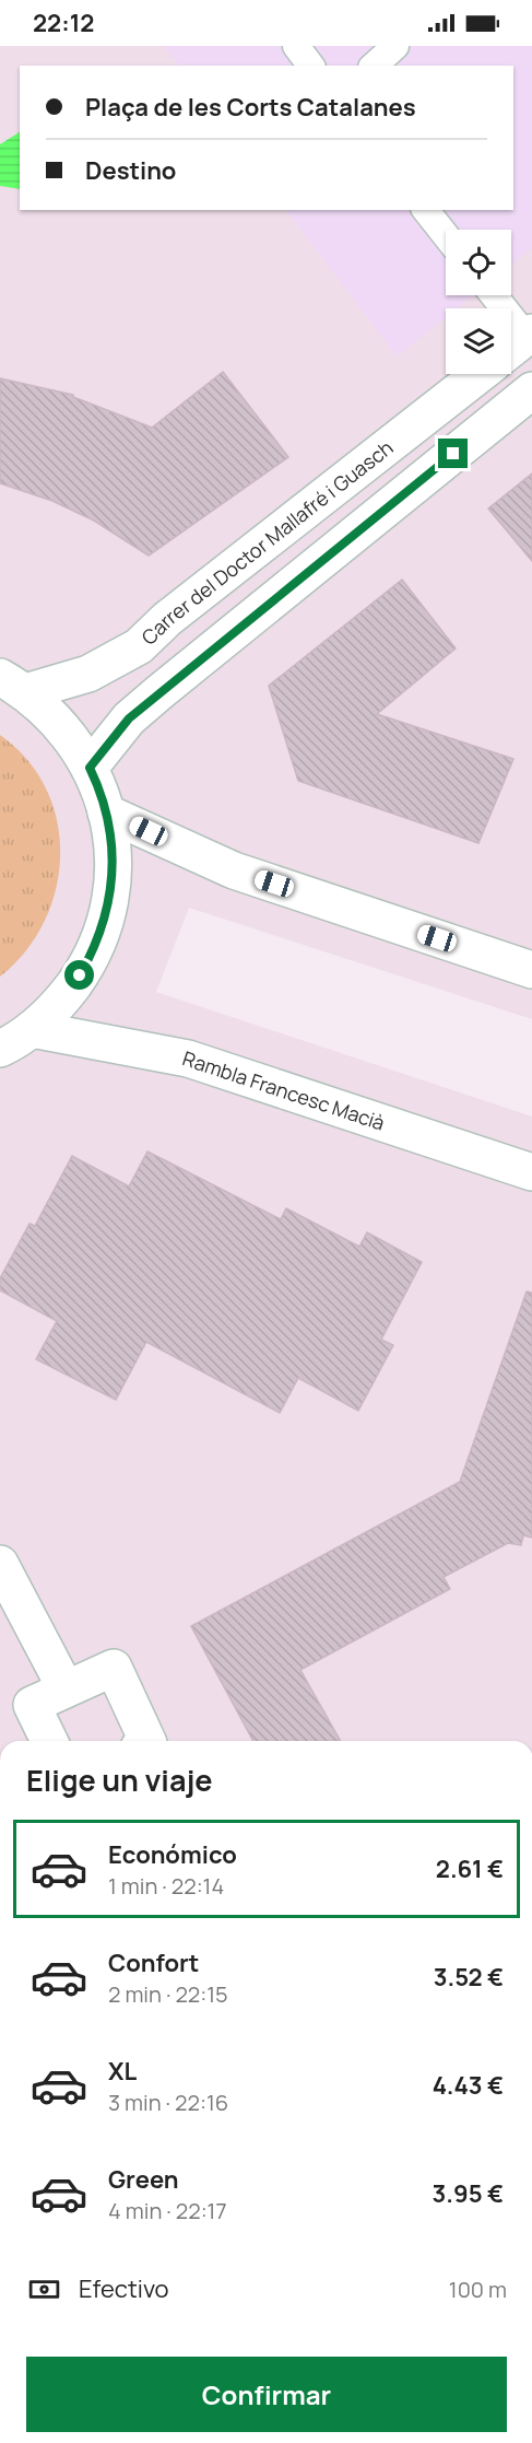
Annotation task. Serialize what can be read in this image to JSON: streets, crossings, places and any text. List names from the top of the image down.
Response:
{
  "streets": {
    "street": ["Carrer del Doctor Mallafré i Guasch", "Rambla Francesc Macià"]
  },
  "page": {
    "status": "22:12",
    "banner": ["Plaça de les Corts Catalanes", "Destino"],
    "heading": "Elige un viaje",
    "list": [
      {
        "name": "Económico",
        "note": "1 min · 22:14",
        "value": "2.61 €"
      },
      {
        "name": "Confort",
        "note": "2 min · 22:15",
        "value": "3.52 €"
      },
      {
        "name": "XL",
        "note": "3 min · 22:16",
        "value": "4.43 €"
      },
      {
        "name": "Green",
        "note": "4 min · 22:17",
        "value": "3.95 €"
      }
    ],
    "pay": ["Efectivo", "100 m"],
    "buttons": "Confirmar"
  }
}
